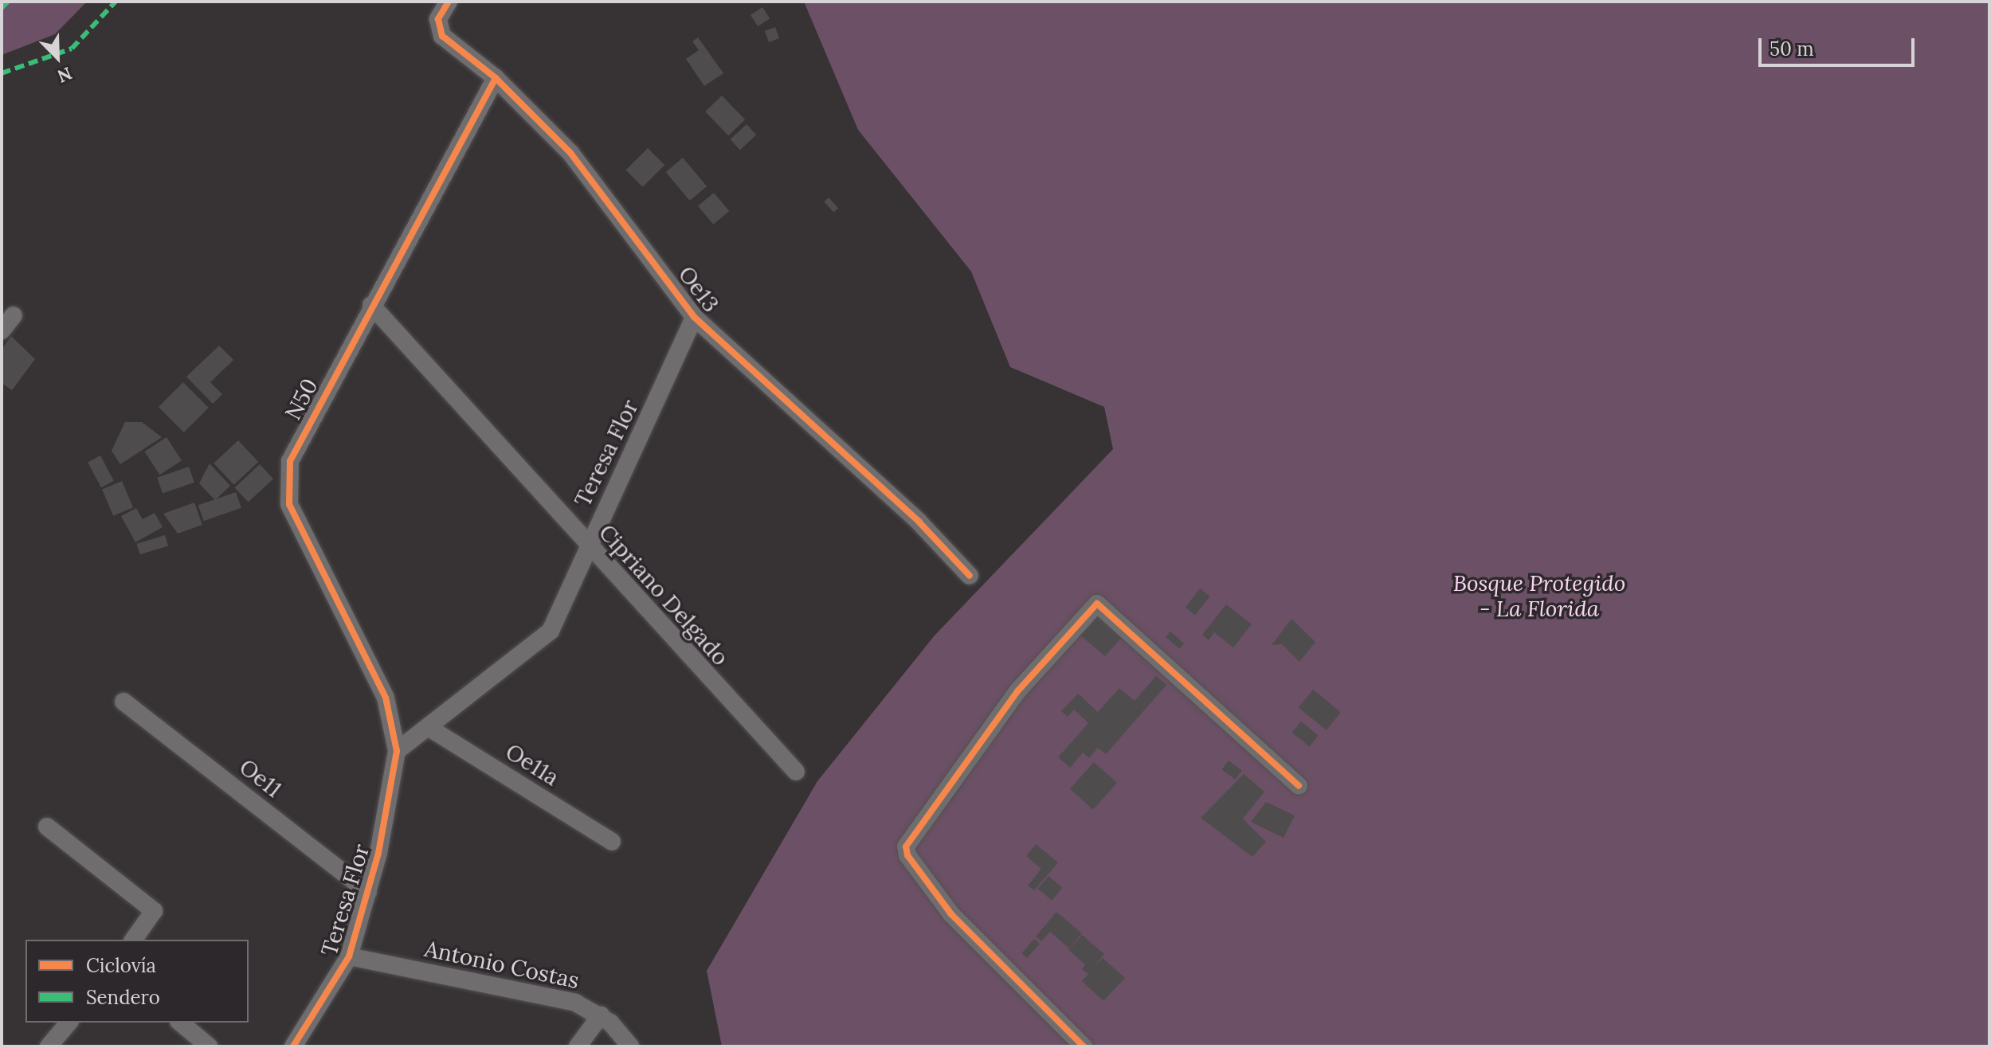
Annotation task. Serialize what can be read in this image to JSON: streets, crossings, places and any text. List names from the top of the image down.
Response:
{
  "streets": {
    "street": [
      "Oe13",
      "N50",
      "Teresa Flor",
      "Cipriano Delgado",
      "Oe11a",
      "Oe11",
      "Antonio Costas"
    ]
  },
  "crossings": [
    ["Oe13", "N50"],
    ["Oe13", "Teresa Flor"],
    ["N50", "Teresa Flor"],
    ["N50", "Cipriano Delgado"],
    ["Teresa Flor", "Cipriano Delgado"],
    ["Teresa Flor", "Oe11a"],
    ["Teresa Flor", "Oe11"],
    ["Teresa Flor", "Antonio Costas"]
  ],
  "parks": ["Bosque Protegido - La Florida"],
  "legend": ["Ciclovía", "Sendero"],
  "scale_bar": "50 m",
  "north": "bottom right"
}
